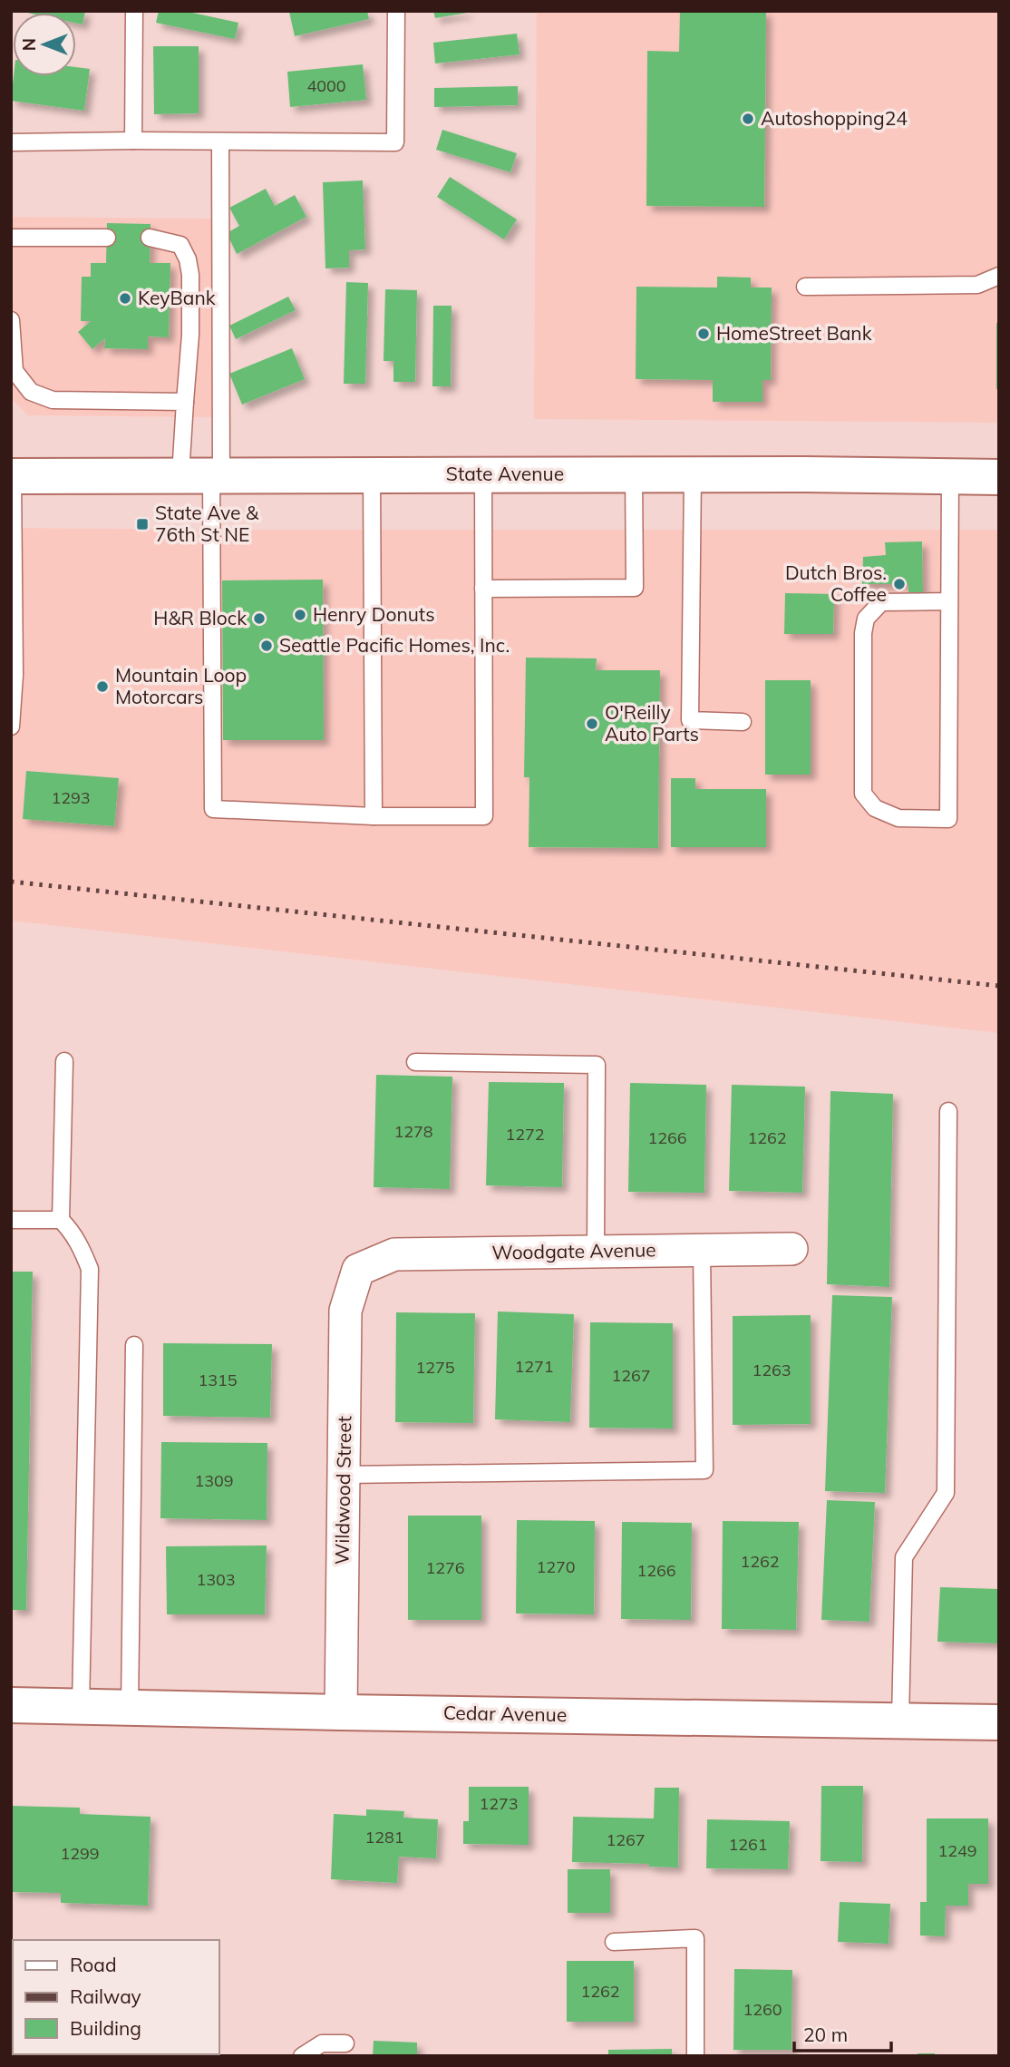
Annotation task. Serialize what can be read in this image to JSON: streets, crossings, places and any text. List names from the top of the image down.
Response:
{
  "streets": {
    "street": [
      "State Avenue",
      "Woodgate Avenue",
      "Wildwood Street",
      "Cedar Avenue"
    ]
  },
  "crossings": [
    ["Woodgate Avenue", "Wildwood Street"],
    ["Wildwood Street", "Cedar Avenue"]
  ],
  "places": {
    "other": [
      "Autoshopping24",
      "KeyBank",
      "HomeStreet Bank",
      "Dutch Bros. Coffee",
      "Henry Donuts",
      "H&R Block",
      "Seattle Pacific Homes, Inc.",
      "Mountain Loop Motorcars",
      "O'Reilly Auto Parts"
    ],
    "transit": ["State Ave & 76th St NE"]
  },
  "house_numbers": [
    "4000",
    "1293",
    "1278",
    "1272",
    "1266",
    "1262",
    "1271",
    "1275",
    "1263",
    "1267",
    "1315",
    "1309",
    "1262",
    "1270",
    "1276",
    "1266",
    "1303",
    "1273",
    "1281",
    "1267",
    "1261",
    "1249",
    "1299",
    "1262",
    "1260"
  ],
  "legend": ["Road", "Railway", "Building"],
  "scale_bar": "20 m",
  "north": "left"
}
